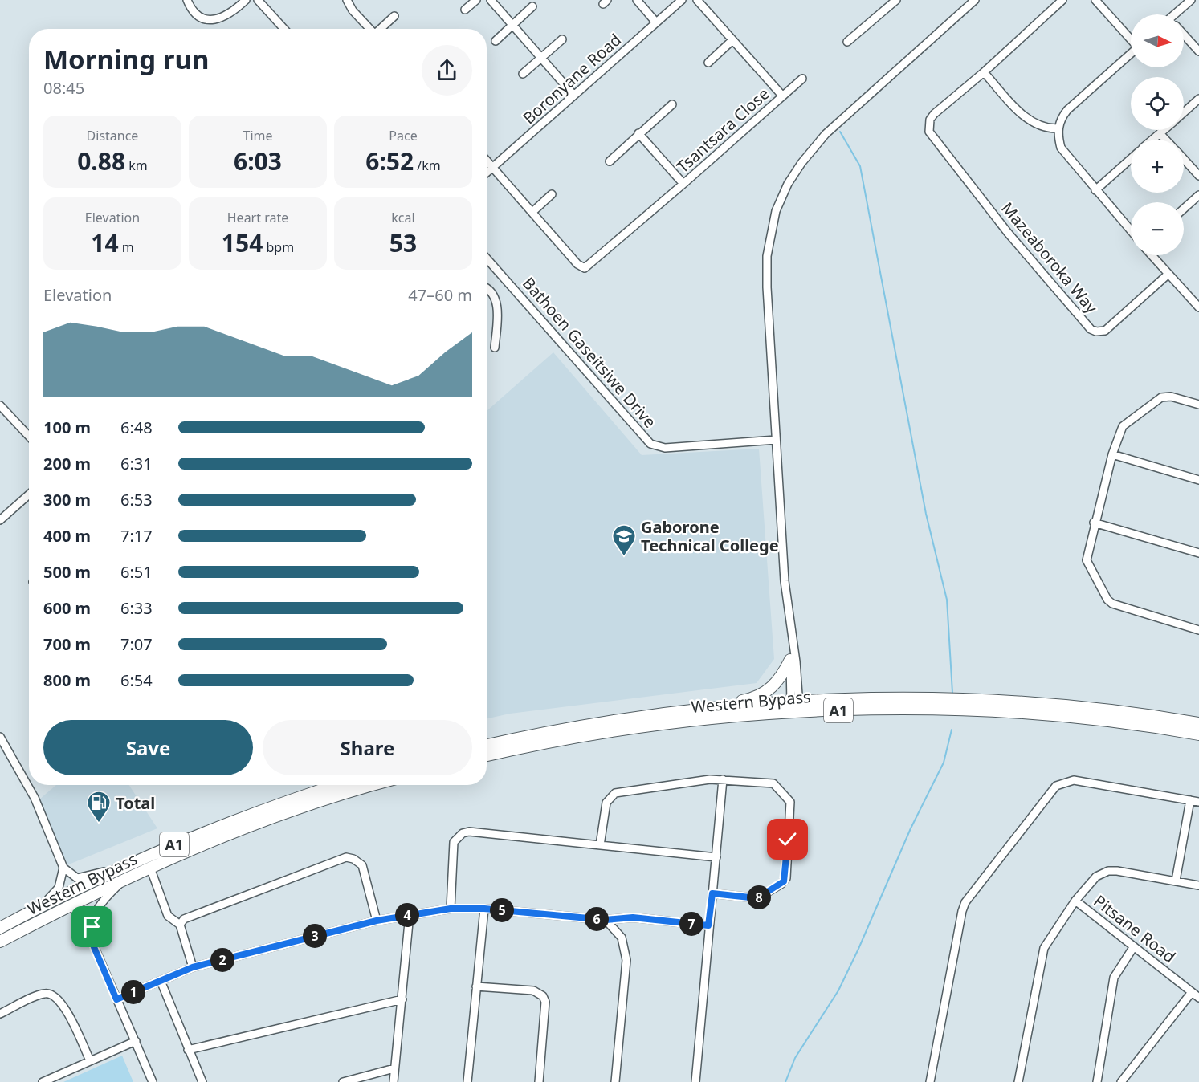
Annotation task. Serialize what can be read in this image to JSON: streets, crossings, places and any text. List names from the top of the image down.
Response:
{
  "streets": {
    "highway": ["Western Bypass", "A1"],
    "street": [
      "Boronyane Road",
      "Tsantsara Close",
      "Mazeaboroka Way",
      "Bathoen Gaseitsiwe Drive",
      "Pitsane Road"
    ]
  },
  "places": {
    "school or university": ["Gaborone Technical College"],
    "fuel station": ["Total"]
  },
  "north": "right",
  "page": {
    "map_buttons": ["+", "−"],
    "heading": ["Morning run", "08:45"],
    "stats": [
      ["Distance", "0.88 km"],
      ["Time", "6:03"],
      ["Pace", "6:52 /km"],
      ["Elevation", "14 m"],
      ["Heart rate", "154 bpm"],
      ["kcal", "53"]
    ],
    "chart": ["Elevation", "47–60 m"],
    "list": [
      {
        "name": "100 m",
        "note": "6:48"
      },
      {
        "name": "200 m",
        "note": "6:31"
      },
      {
        "name": "300 m",
        "note": "6:53"
      },
      {
        "name": "400 m",
        "note": "7:17"
      },
      {
        "name": "500 m",
        "note": "6:51"
      },
      {
        "name": "600 m",
        "note": "6:33"
      },
      {
        "name": "700 m",
        "note": "7:07"
      },
      {
        "name": "800 m",
        "note": "6:54"
      }
    ],
    "buttons": ["Save", "Share"],
    "pins": [
      "8",
      "5",
      "4",
      "6",
      "7",
      "3",
      "2",
      "1"
    ]
  }
}
